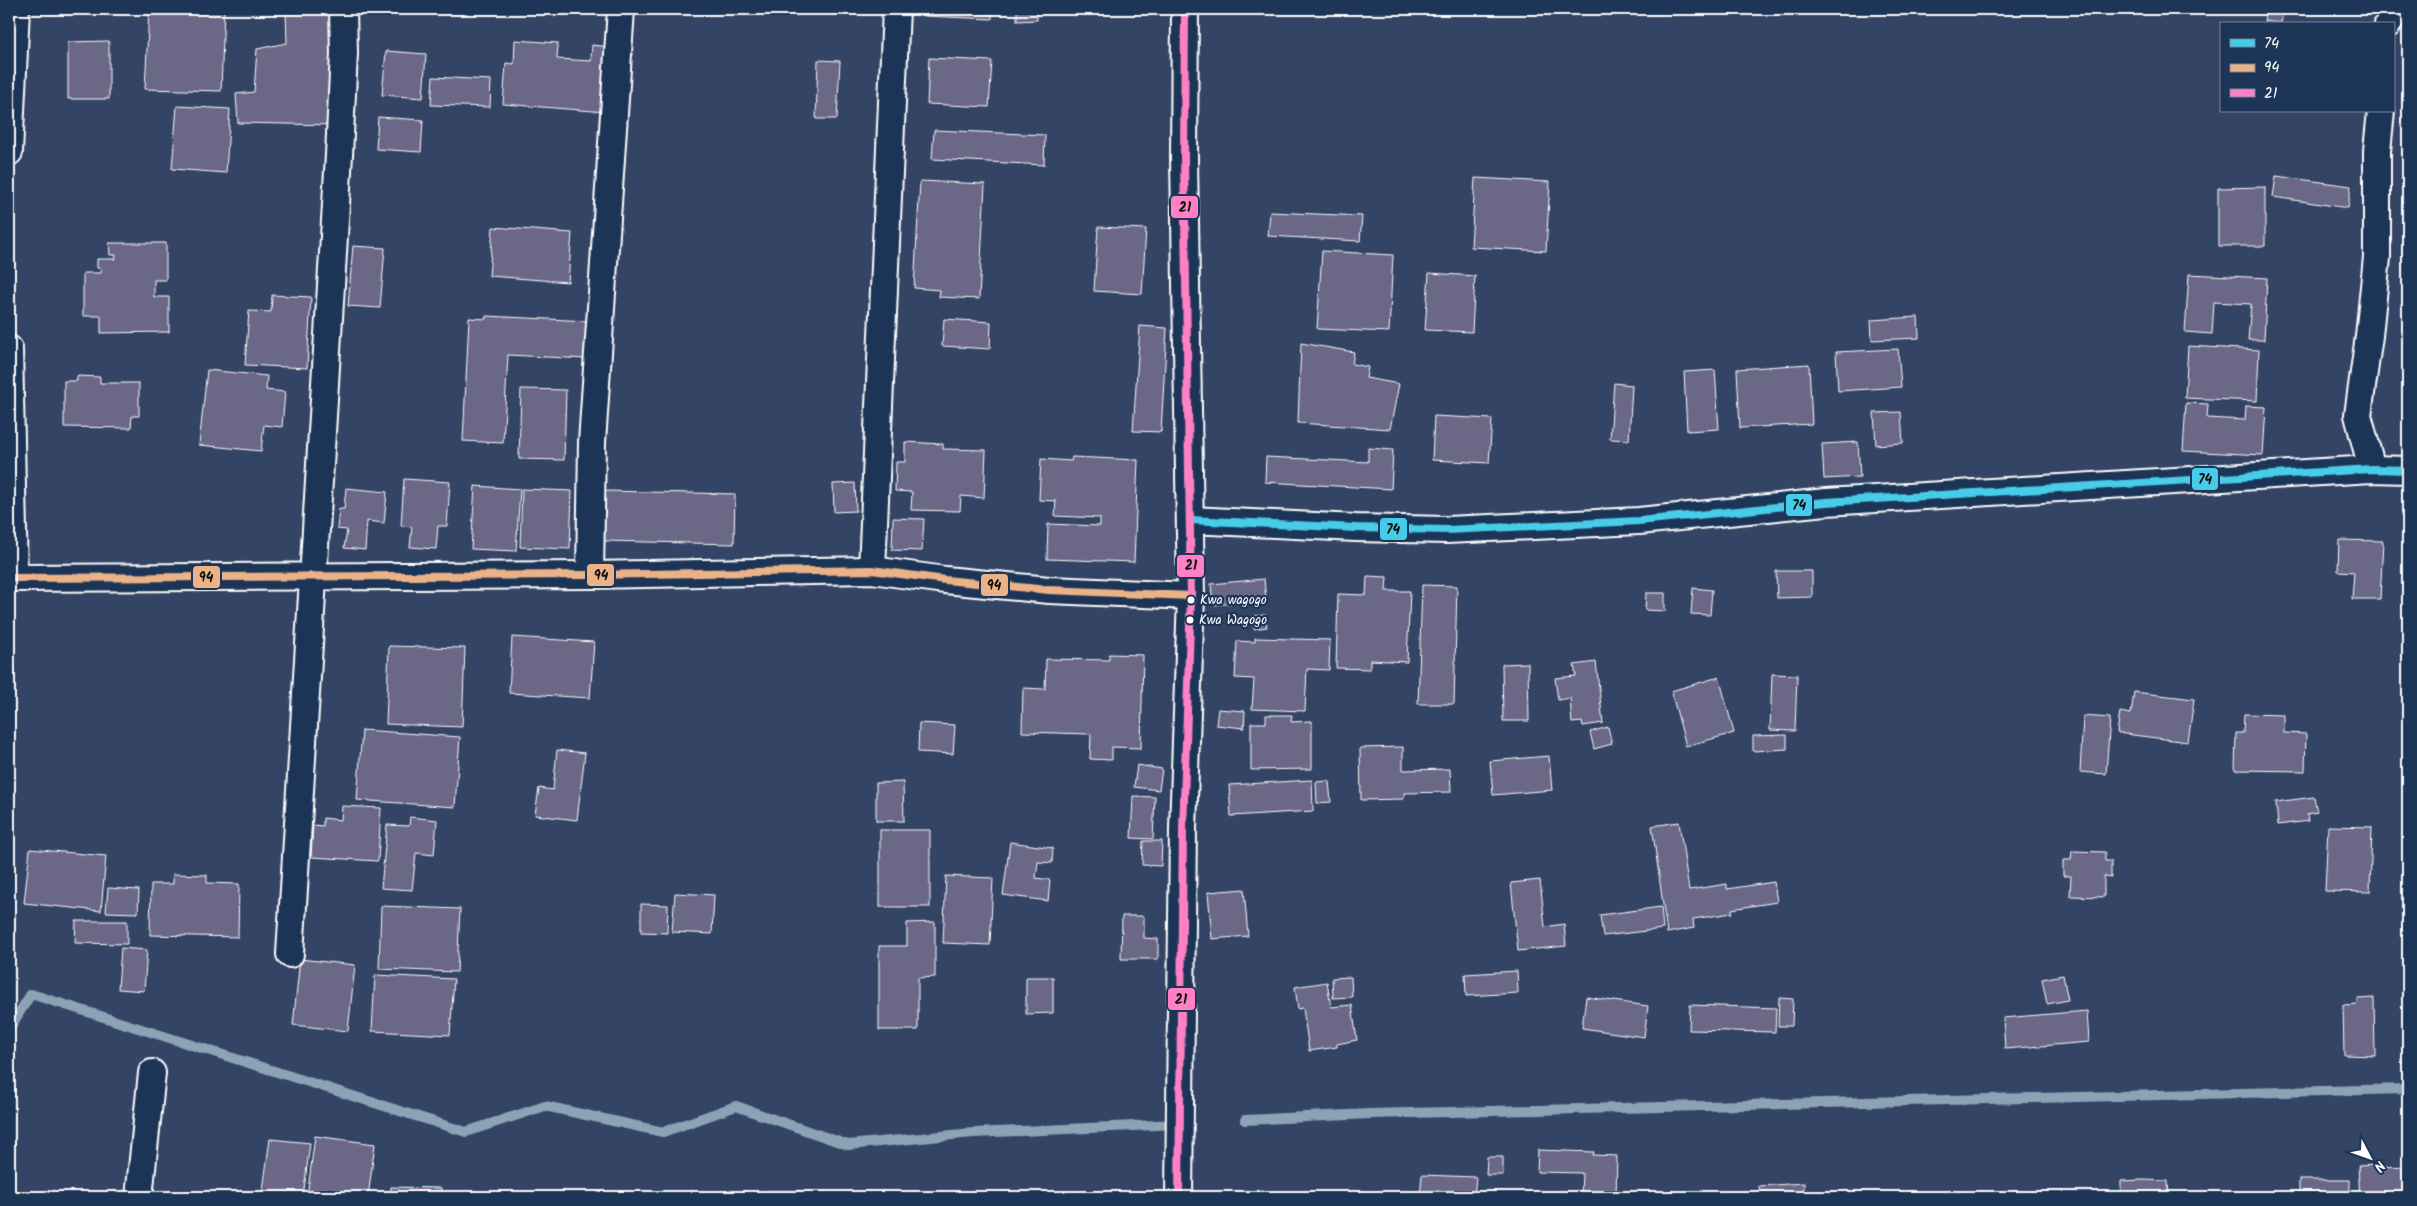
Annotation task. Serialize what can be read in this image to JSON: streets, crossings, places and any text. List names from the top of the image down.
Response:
{
  "places": ["Kwa wagogo", "Kwa Wagogo"],
  "lines": ["transit line 21", "transit line 74", "transit line 94"],
  "legend": ["74", "94", "21"],
  "north": "bottom right"
}
